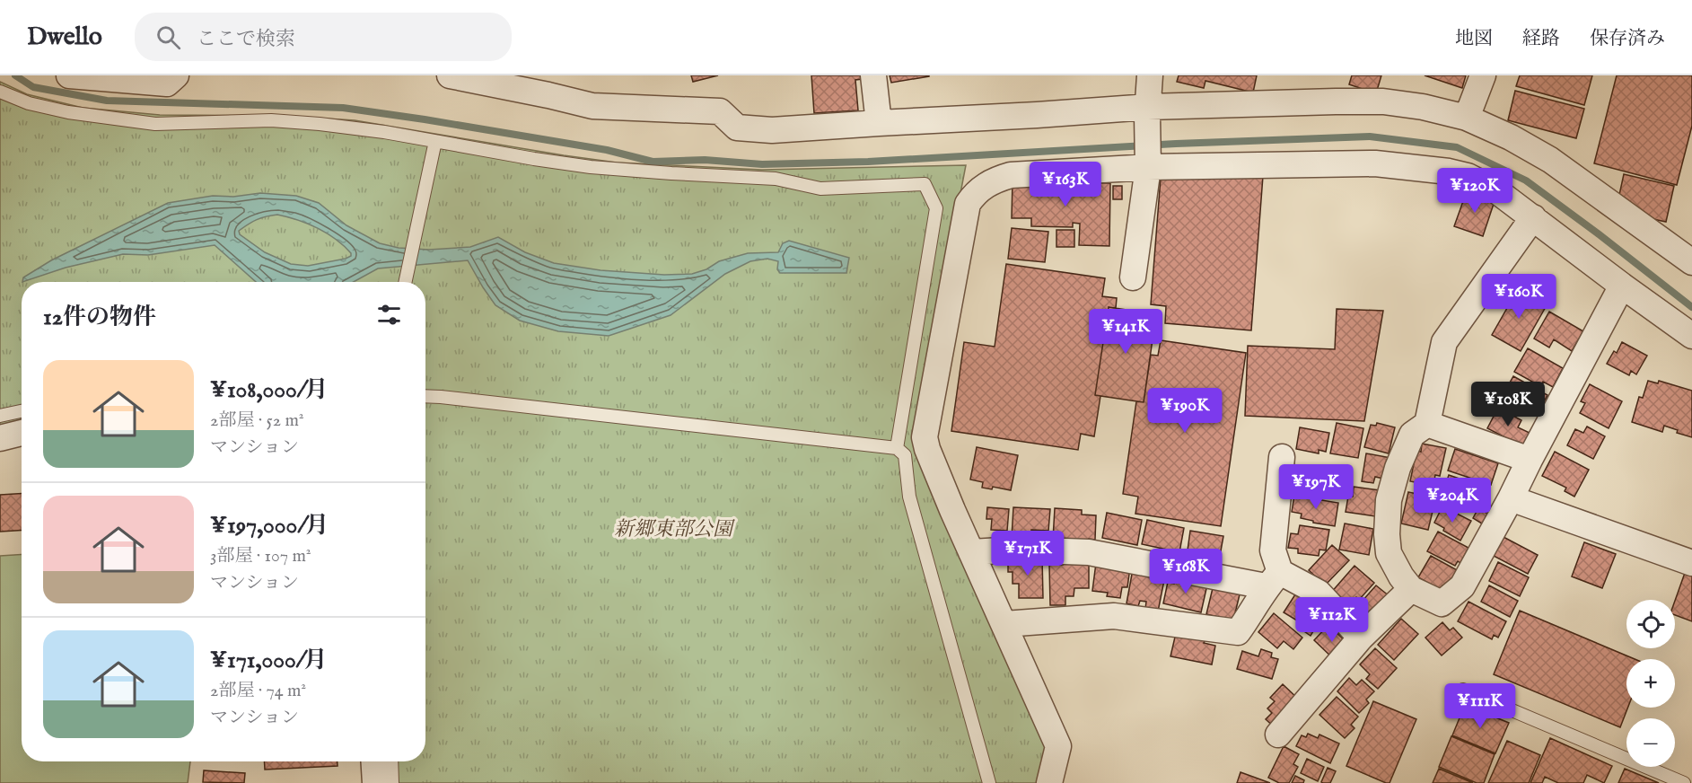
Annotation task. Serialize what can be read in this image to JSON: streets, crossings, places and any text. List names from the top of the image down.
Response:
{
  "parks": ["新郷東部公園"],
  "page": {
    "header": "Dwello",
    "search": "ここで検索",
    "nav": ["地図", "経路", "保存済み"],
    "price": [
      "¥163K",
      "¥120K",
      "¥160K",
      "¥141K",
      "¥108K",
      "¥190K",
      "¥197K",
      "¥204K",
      "¥171K",
      "¥168K",
      "¥112K",
      "¥111K"
    ],
    "heading": "12件の物件",
    "list": [
      {
        "name": "¥108,000/月",
        "note": "2部屋 · 52 m² · マンション"
      },
      {
        "name": "¥197,000/月",
        "note": "3部屋 · 107 m² · マンション"
      },
      {
        "name": "¥171,000/月",
        "note": "2部屋 · 74 m² · マンション"
      }
    ],
    "map_buttons": ["+", "−"]
  }
}
